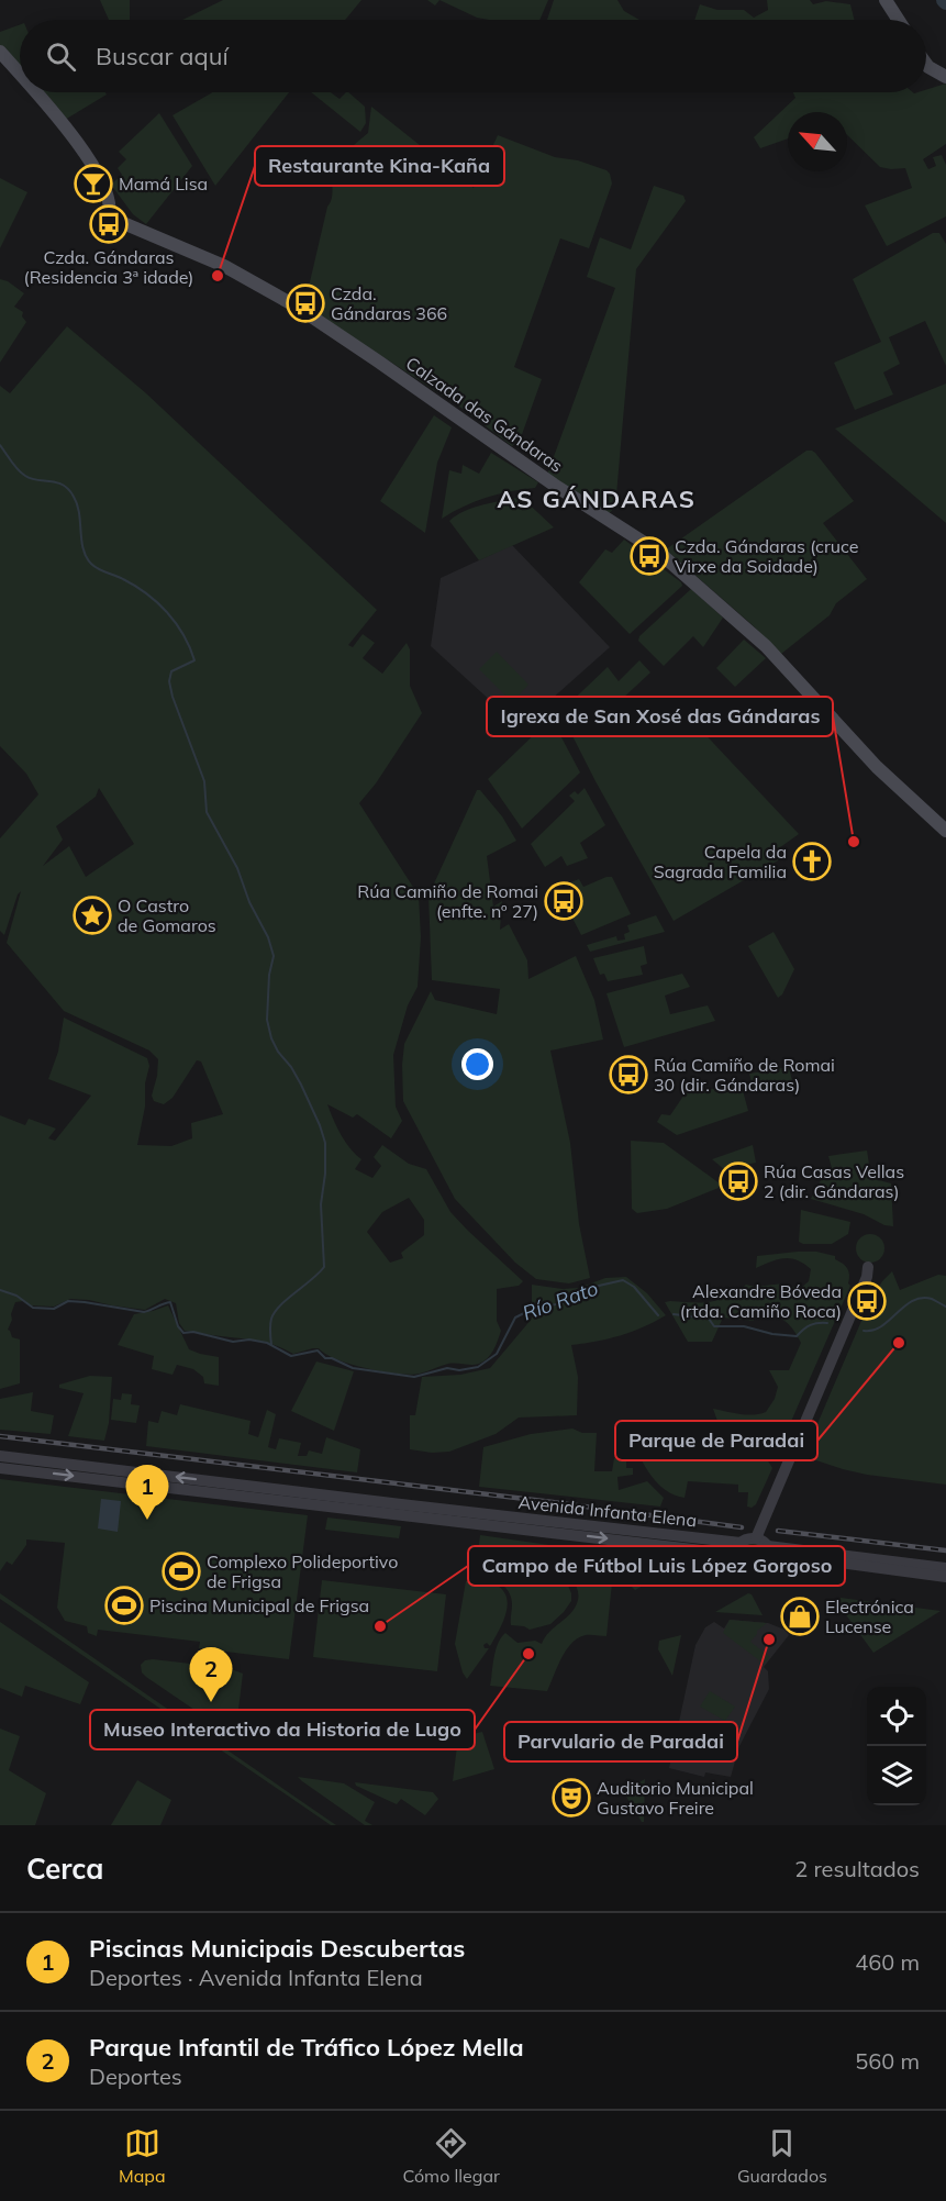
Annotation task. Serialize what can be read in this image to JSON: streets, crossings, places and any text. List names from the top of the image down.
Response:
{
  "streets": {
    "main road": ["Calzada das Gándaras"],
    "street": ["Avenida Infanta Elena"]
  },
  "districts": ["AS GÁNDARAS"],
  "water": ["Río Rato"],
  "places": {
    "bar": ["Mamá Lisa"],
    "bus stop": [
      "Czda. Gándaras (Residencia 3ª idade)",
      "Czda. Gándaras 366",
      "Czda. Gándaras (cruce Virxe da Soidade)",
      "Rúa Camiño de Romai (enfte. nº 27)",
      "Rúa Camiño de Romai 30 (dir. Gándaras)",
      "Rúa Casas Vellas 2 (dir. Gándaras)",
      "Alexandre Bóveda (rtda. Camiño Roca)"
    ],
    "other": [
      "Restaurante Kina-Kaña",
      "Igrexa de San Xosé das Gándaras",
      "Parque de Paradai",
      "Campo de Fútbol Luis López Gorgoso",
      "Parvulario de Paradai",
      "Museo Interactivo da Historia de Lugo"
    ],
    "church": ["Capela da Sagrada Familia"],
    "place": ["O Castro de Gomaros"],
    "sports": ["Complexo Polideportivo de Frigsa", "Piscina Municipal de Frigsa"],
    "shop": ["Electrónica Lucense"],
    "theatre": ["Auditorio Municipal Gustavo Freire"]
  },
  "north": "top left",
  "page": {
    "search": "Buscar aquí",
    "pins": ["1", "2"],
    "heading": ["Cerca", "2 resultados"],
    "list": [
      {
        "mark": "1",
        "name": "Piscinas Municipais Descubertas",
        "note": "Deportes · Avenida Infanta Elena",
        "value": "460 m"
      },
      {
        "mark": "2",
        "name": "Parque Infantil de Tráfico López Mella",
        "note": "Deportes",
        "value": "560 m"
      }
    ],
    "nav": ["Mapa", "Cómo llegar", "Guardados"]
  }
}
